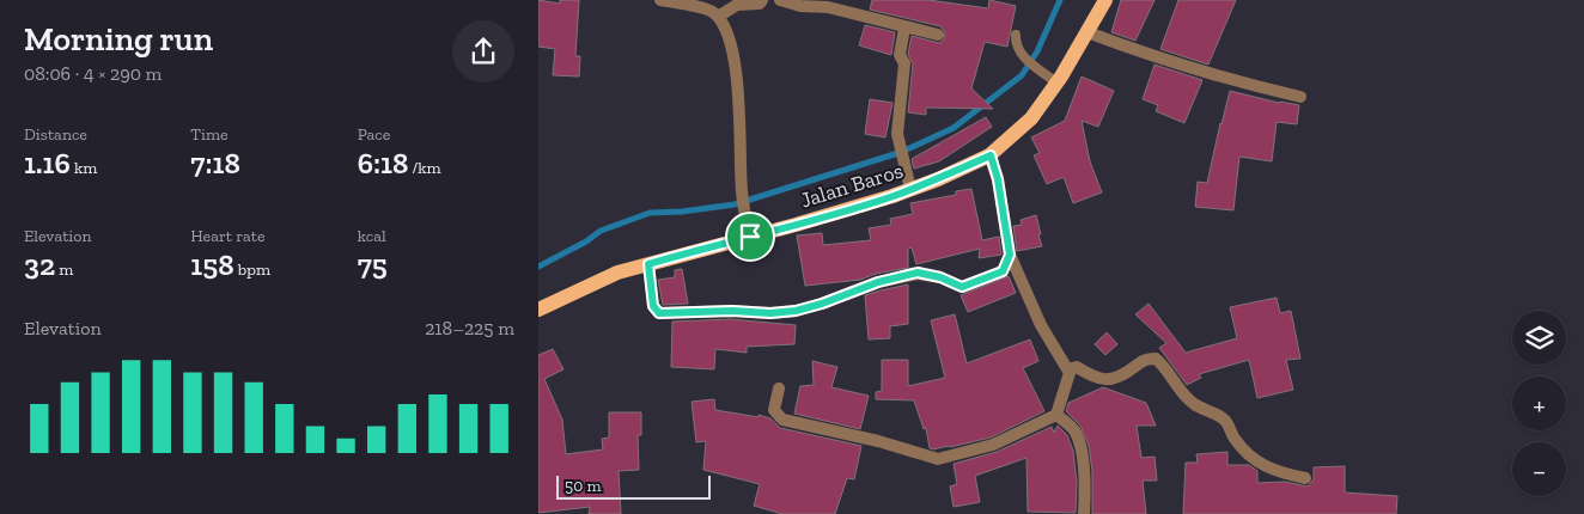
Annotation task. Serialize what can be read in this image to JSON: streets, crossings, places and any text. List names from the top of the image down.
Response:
{
  "streets": {
    "main road": ["Jalan Baros"]
  },
  "scale_bar": "50 m",
  "page": {
    "heading": ["Morning run", "08:06 · 4 × 290 m"],
    "stats": [
      ["Distance", "1.16 km"],
      ["Time", "7:18"],
      ["Pace", "6:18 /km"],
      ["Elevation", "32 m"],
      ["Heart rate", "158 bpm"],
      ["kcal", "75"]
    ],
    "chart": ["Elevation", "218–225 m"],
    "map_buttons": ["+", "−"],
    "scale": "50 m"
  }
}
